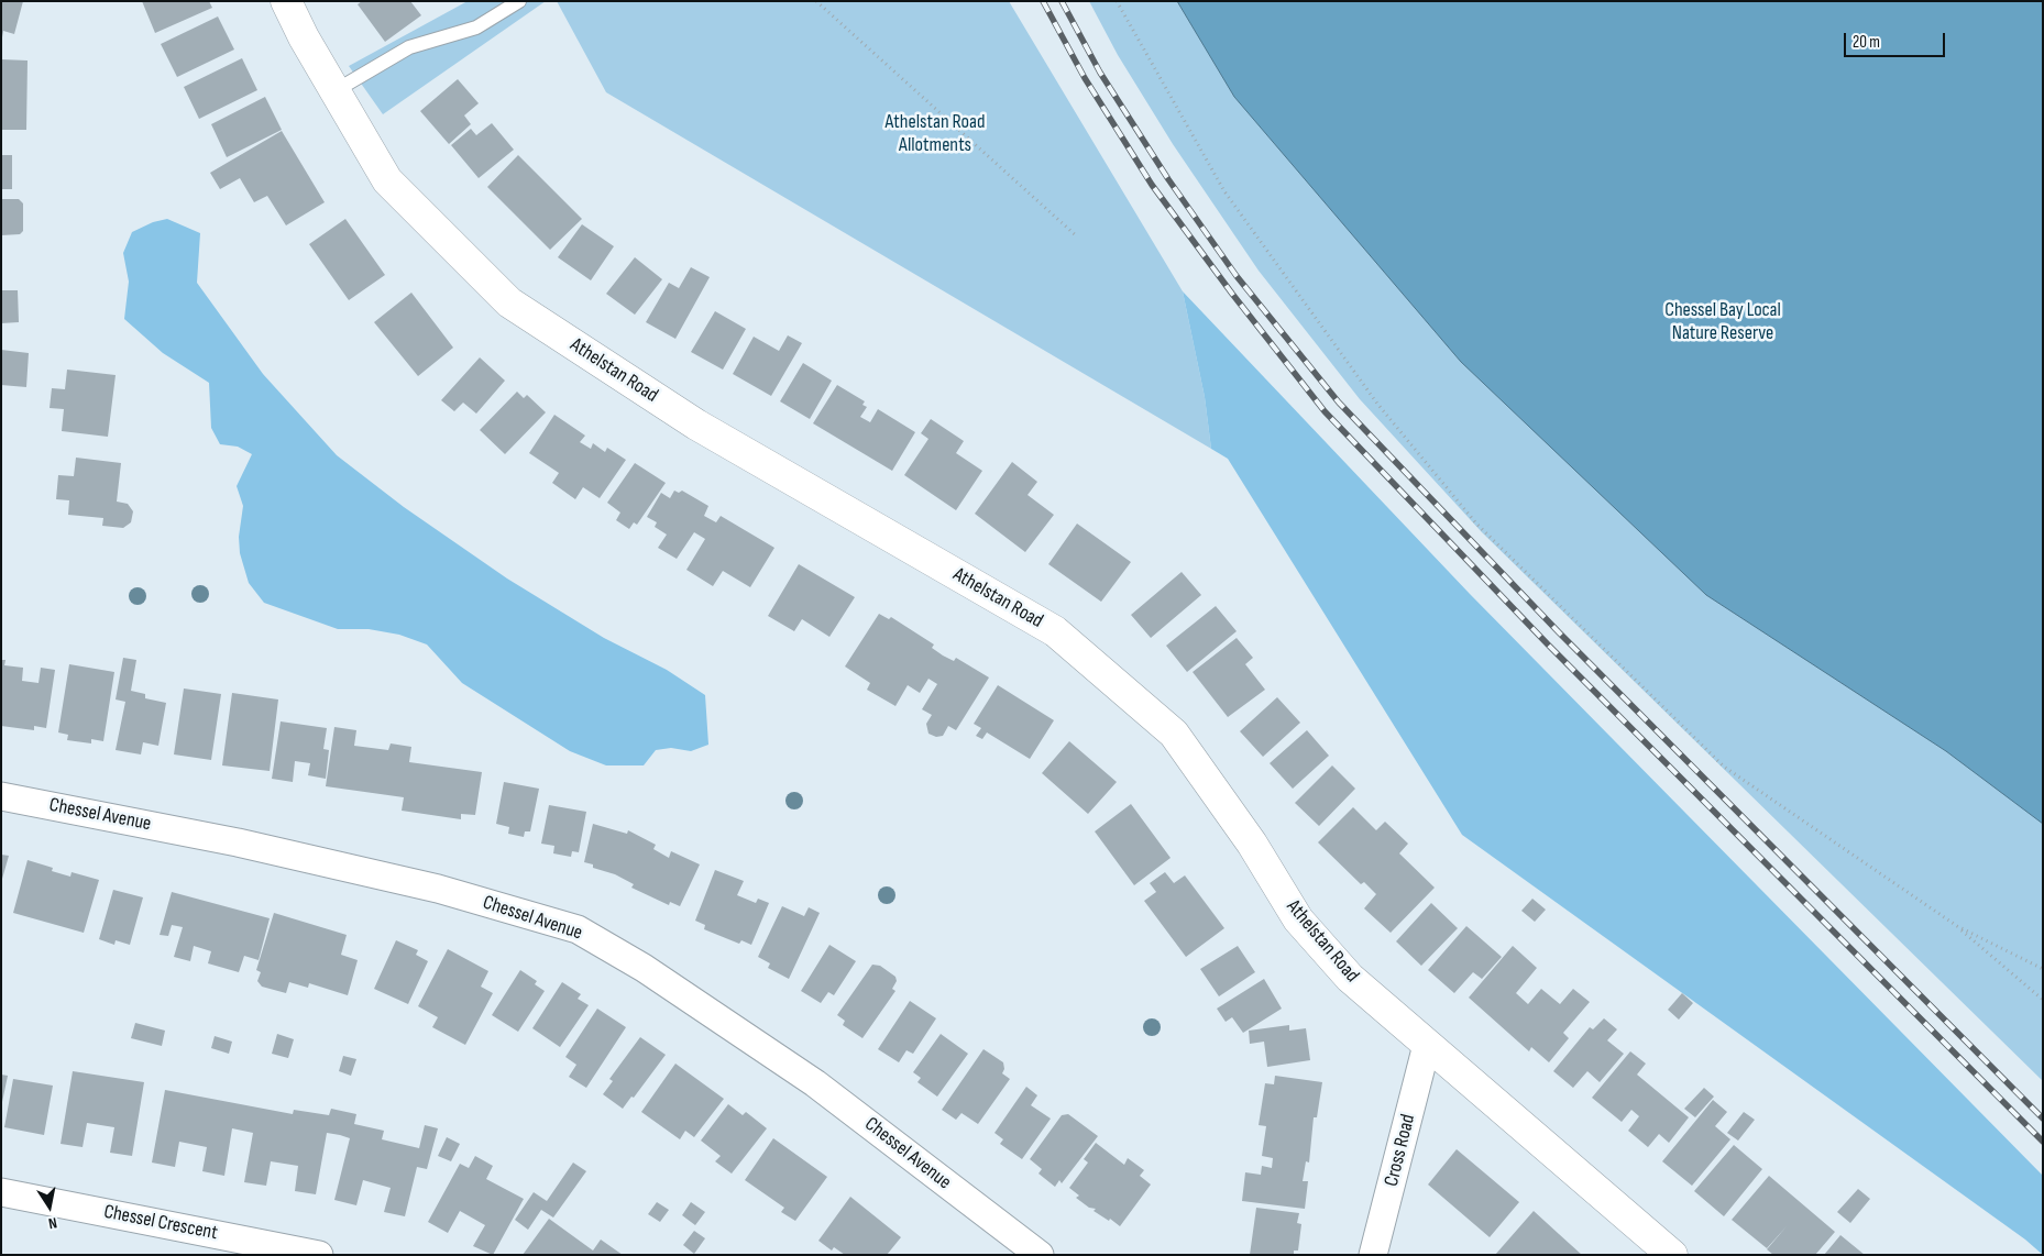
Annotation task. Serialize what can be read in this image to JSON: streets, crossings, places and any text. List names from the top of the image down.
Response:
{
  "streets": {
    "street": [
      "Athelstan Road",
      "Chessel Avenue",
      "Cross Road",
      "Chessel Crescent"
    ]
  },
  "crossings": [
    ["Athelstan Road", "Cross Road"]
  ],
  "parks": ["Athelstan Road Allotments", "Chessel Bay Local Nature Reserve"],
  "scale_bar": "20 m",
  "north": "bottom"
}
